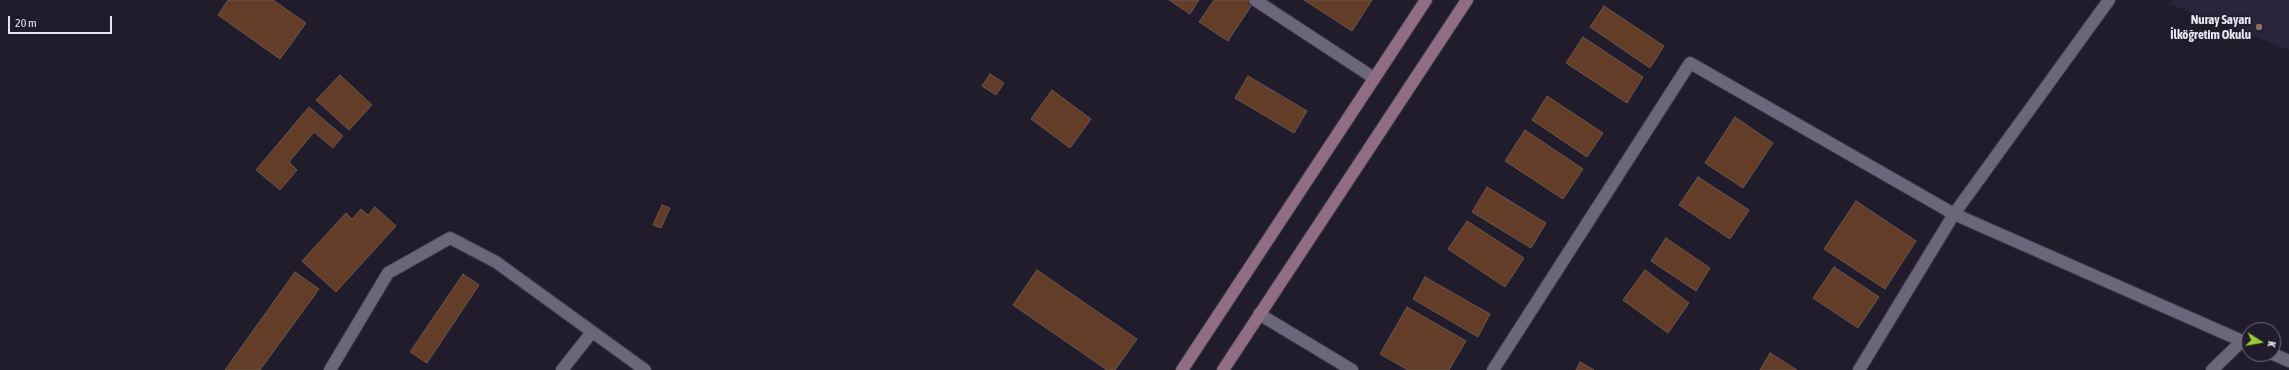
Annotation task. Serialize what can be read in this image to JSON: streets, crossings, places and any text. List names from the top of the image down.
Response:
{
  "places": ["Nuray Sayarı İlköğretim Okulu"],
  "scale_bar": "20 m",
  "north": "right"
}
